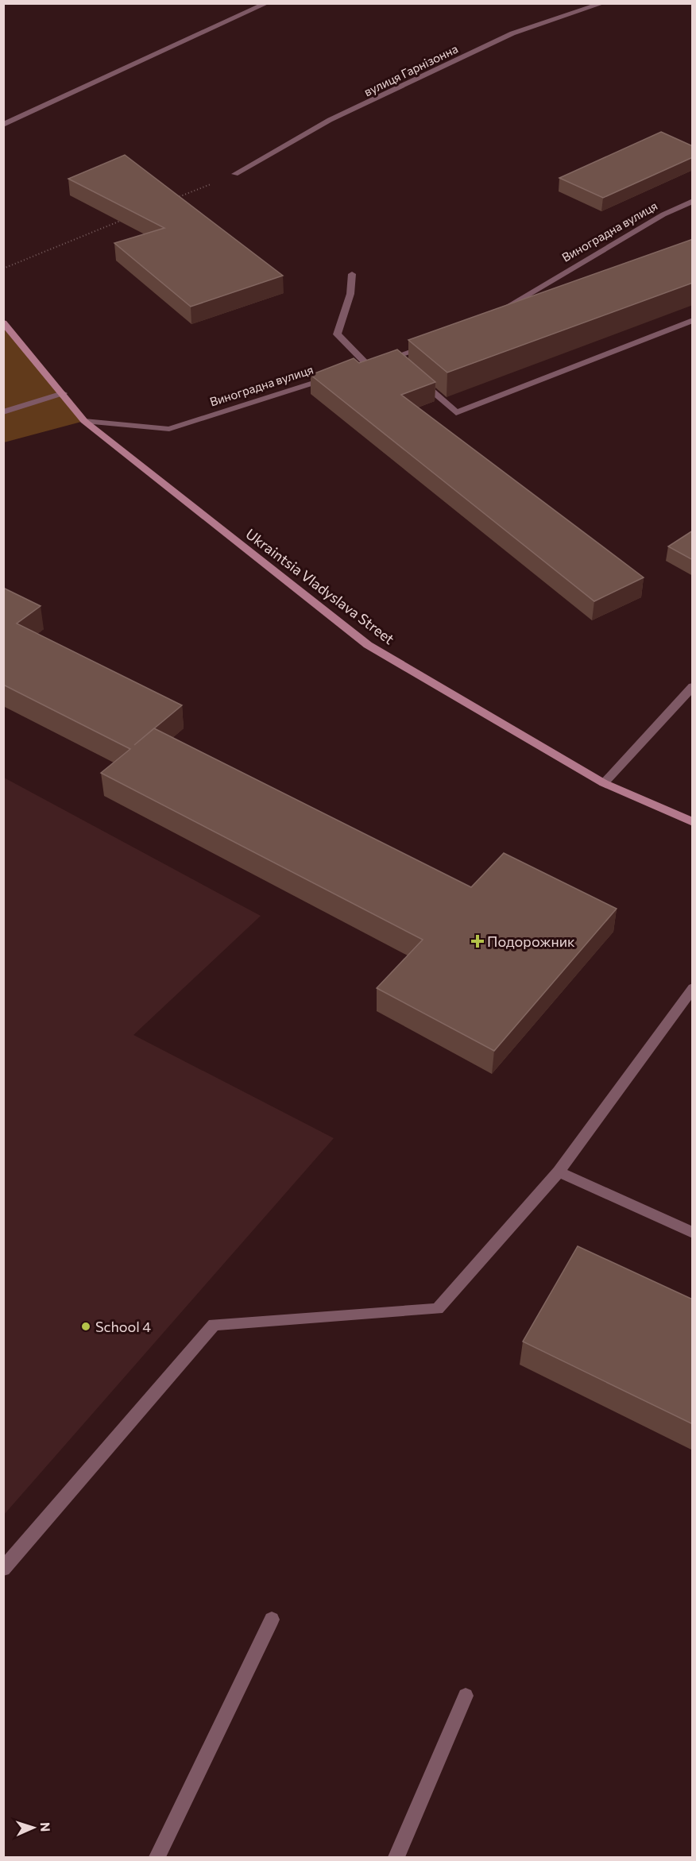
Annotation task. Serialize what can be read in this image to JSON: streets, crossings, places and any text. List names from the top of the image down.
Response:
{
  "streets": {
    "main road": ["Ukraintsia Vladyslava Street"],
    "street": ["вулиця Гарнізонна", "Виноградна вулиця"]
  },
  "crossings": [
    ["Виноградна вулиця", "Ukraintsia Vladyslava Street"]
  ],
  "places": {
    "health": ["Подорожник"],
    "other": ["School 4"]
  },
  "north": "right"
}
